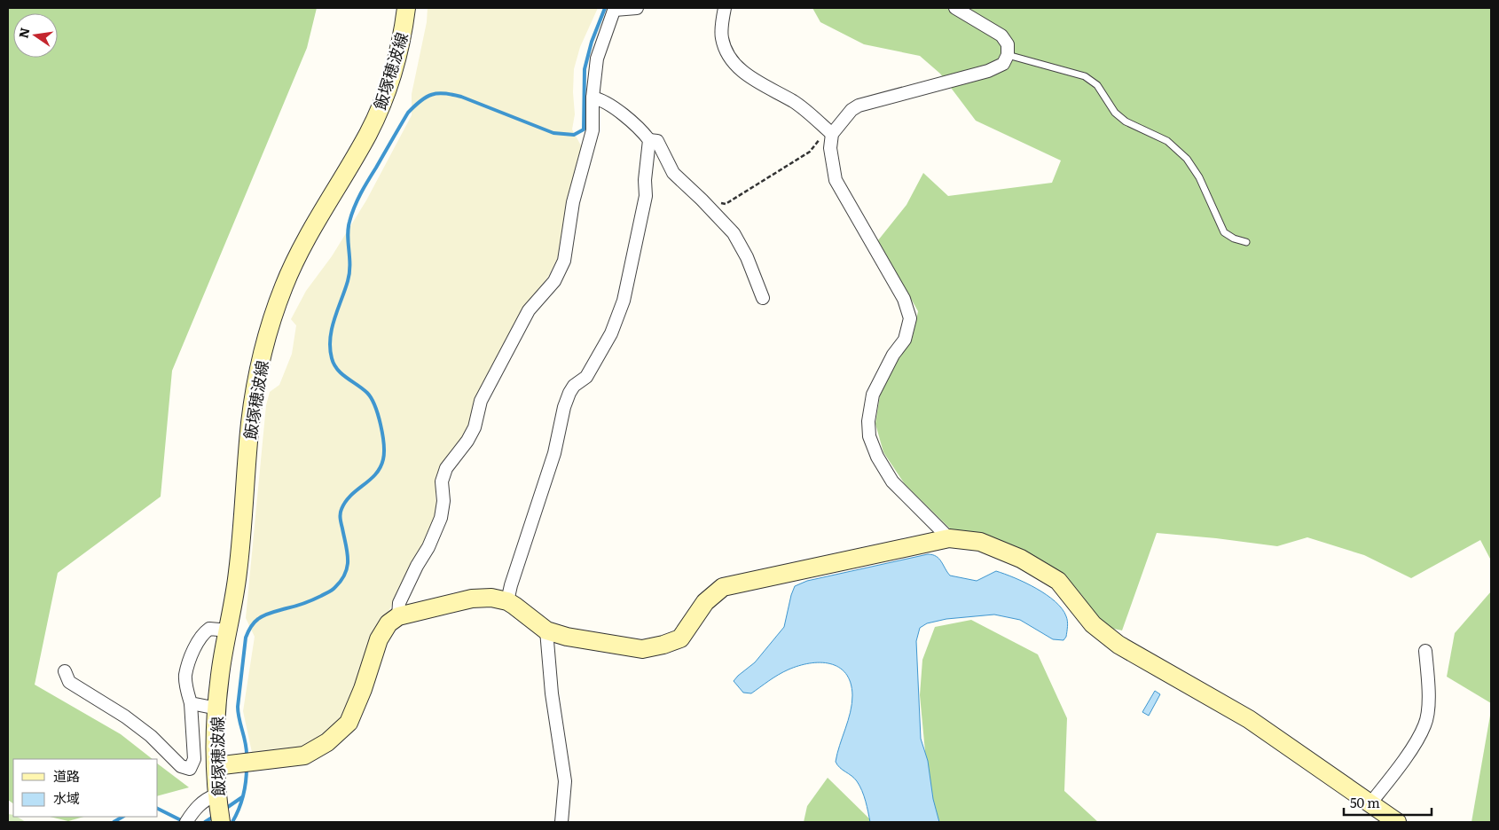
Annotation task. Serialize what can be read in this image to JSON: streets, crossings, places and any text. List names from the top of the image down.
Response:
{
  "streets": {
    "street": ["飯塚穂波線"]
  },
  "legend": ["道路", "水域"],
  "scale_bar": "50 m",
  "north": "left"
}
